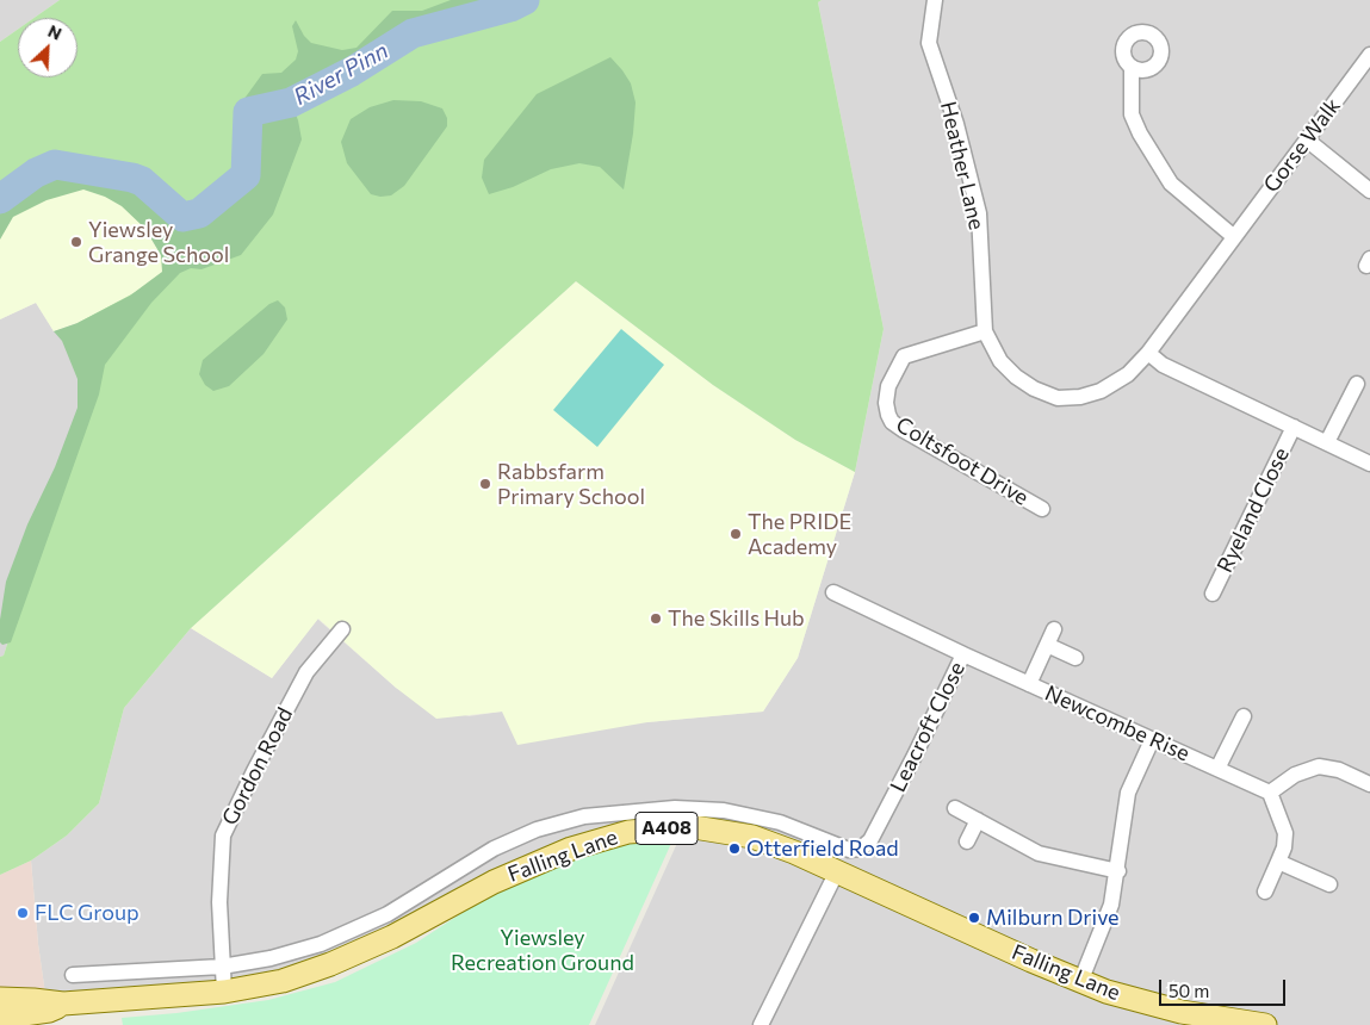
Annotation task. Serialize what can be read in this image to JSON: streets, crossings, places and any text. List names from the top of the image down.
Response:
{
  "streets": {
    "main road": ["A408", "Falling Lane"],
    "street": [
      "Gorse Walk",
      "Heather Lane",
      "Coltsfoot Drive",
      "Ryeland Close",
      "Newcombe Rise",
      "Leacroft Close",
      "Gordon Road"
    ]
  },
  "crossings": [
    ["Gorse Walk", "Heather Lane"],
    ["Gorse Walk", "Ryeland Close"],
    ["Heather Lane", "Coltsfoot Drive"],
    ["Newcombe Rise", "Leacroft Close"],
    ["Leacroft Close", "Falling Lane"],
    ["Gordon Road", "Falling Lane"]
  ],
  "water": ["River Pinn"],
  "parks": ["Yiewsley Recreation Ground"],
  "places": [
    "Yiewsley Grange School",
    "Rabbsfarm Primary School",
    "The PRIDE Academy",
    "The Skills Hub",
    "Otterfield Road",
    "FLC Group",
    "Milburn Drive"
  ],
  "scale_bar": "50 m",
  "north": "top right"
}
